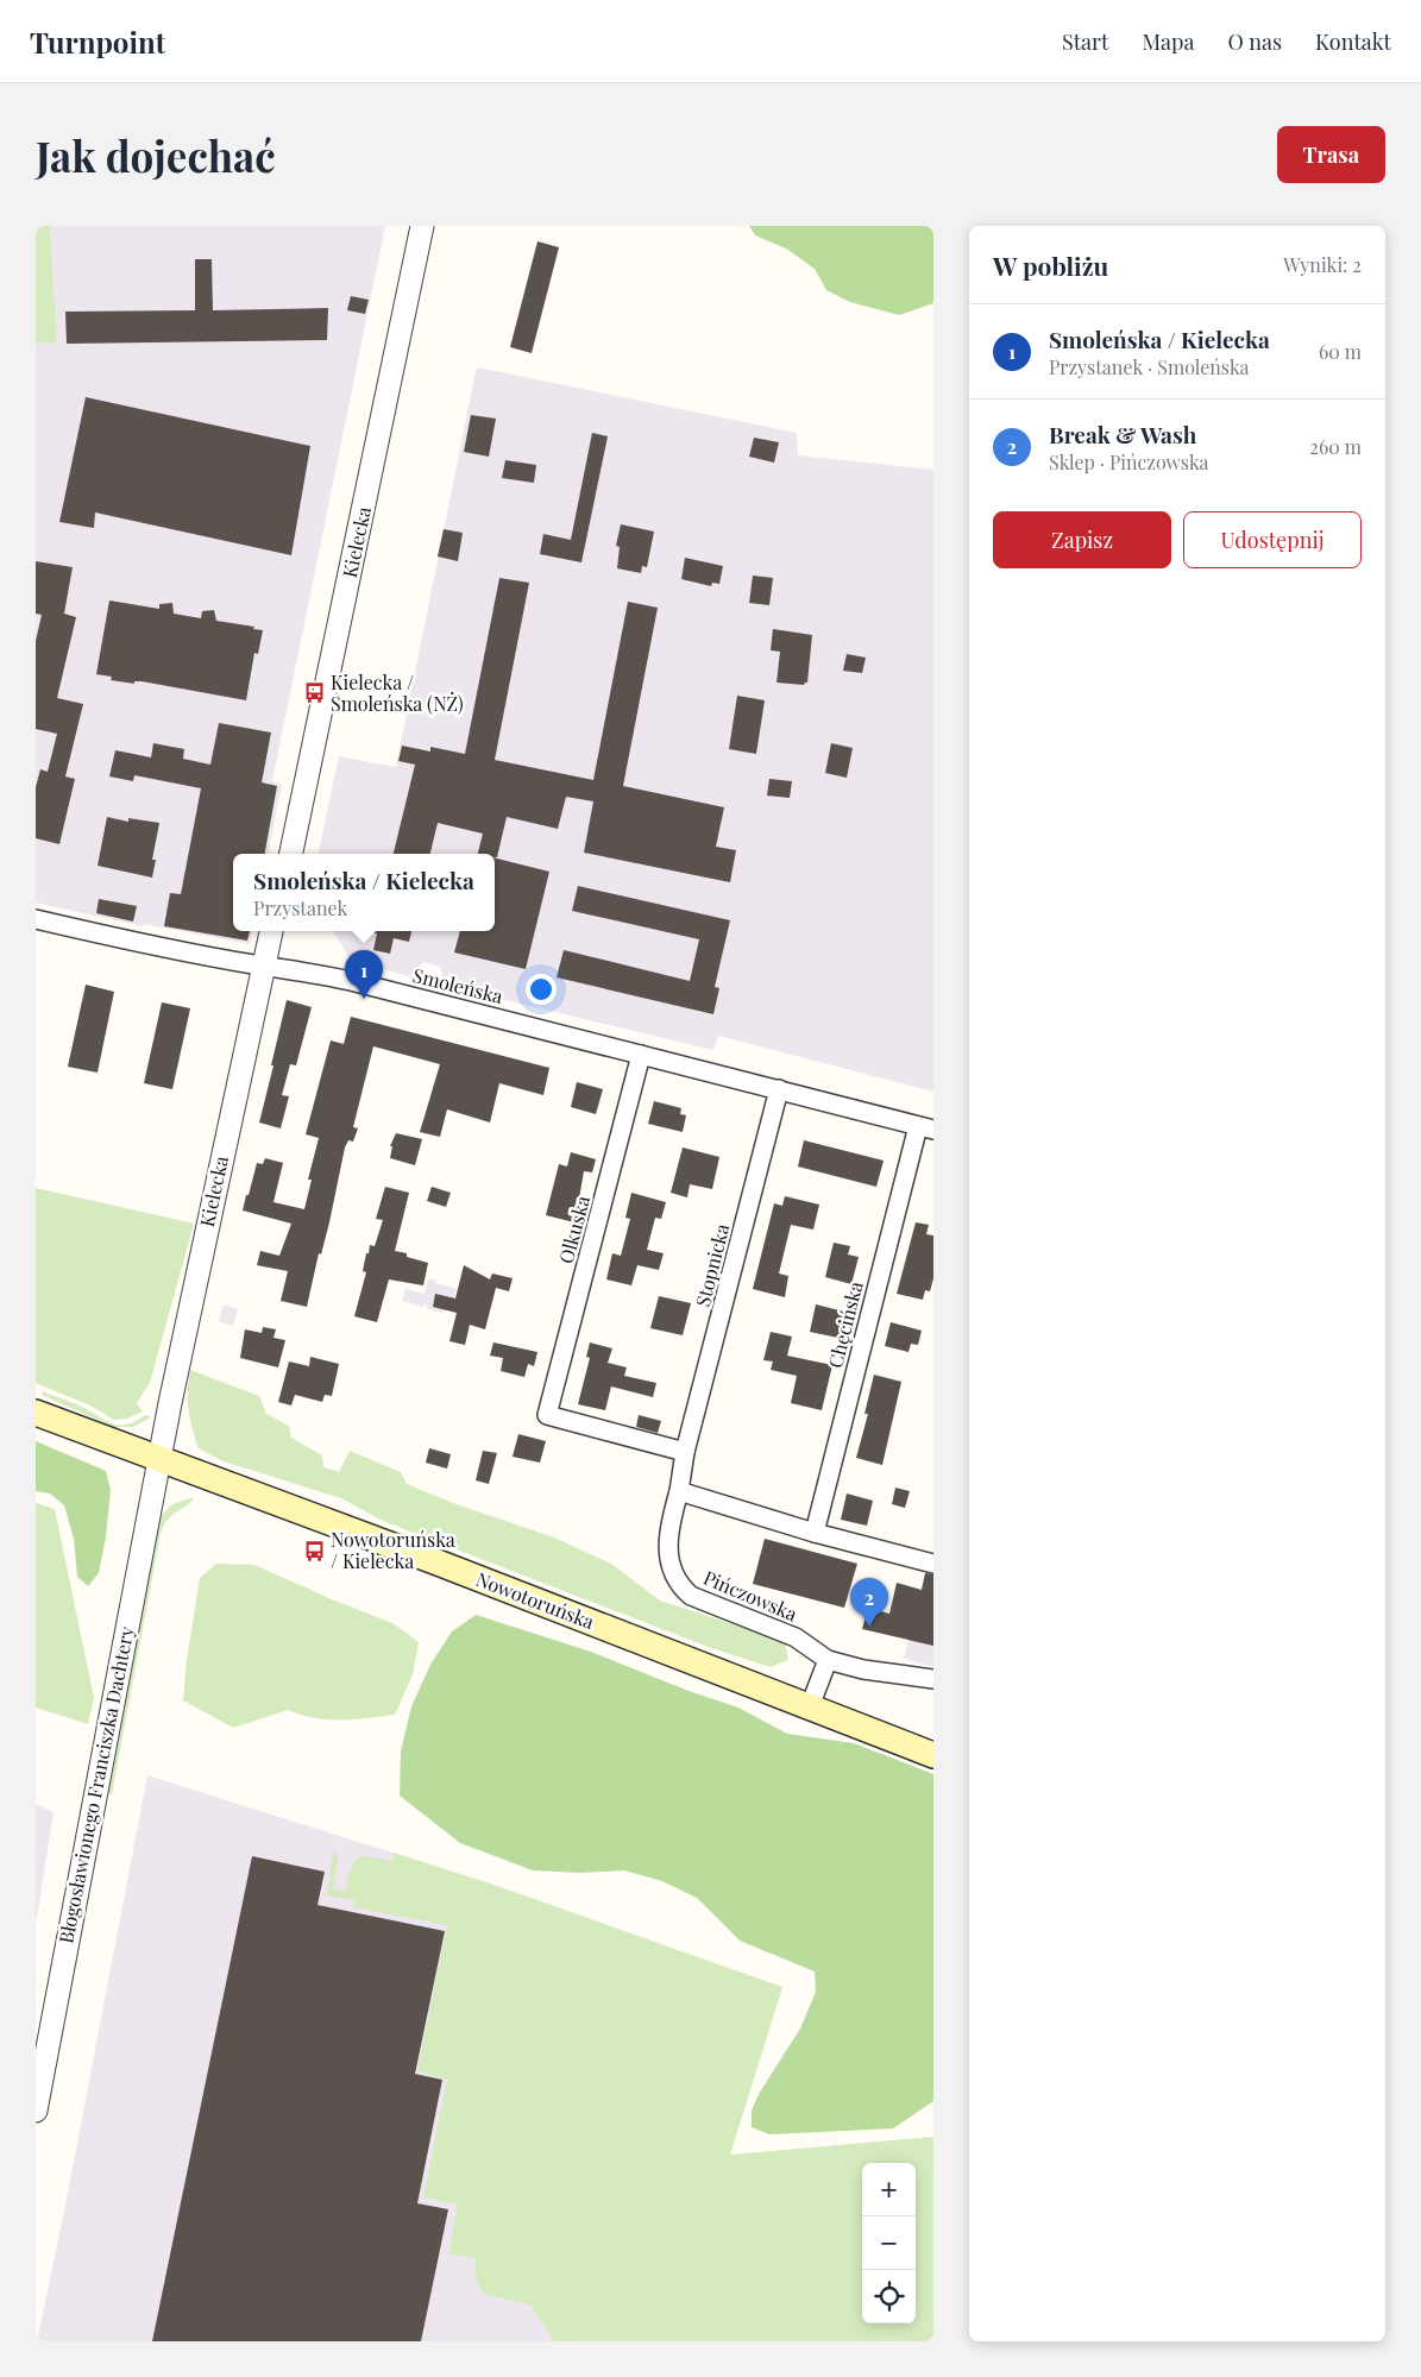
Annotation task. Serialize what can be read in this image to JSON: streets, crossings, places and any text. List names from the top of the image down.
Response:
{
  "streets": {
    "main road": ["Nowotoruńska"],
    "street": [
      "Kielecka",
      "Smoleńska",
      "Olkuska",
      "Stopnicka",
      "Chęcińska",
      "Pińczowska",
      "Błogosławionego Franciszka Dachtery"
    ]
  },
  "crossings": [
    ["Kielecka", "Smoleńska"],
    ["Kielecka", "Nowotoruńska"],
    ["Kielecka", "Błogosławionego Franciszka Dachtery"],
    ["Smoleńska", "Olkuska"],
    ["Smoleńska", "Stopnicka"],
    ["Smoleńska", "Chęcińska"],
    ["Olkuska", "Stopnicka"],
    ["Stopnicka", "Pińczowska"],
    ["Nowotoruńska", "Błogosławionego Franciszka Dachtery"]
  ],
  "places": {
    "bus stop": ["Kielecka / Smoleńska (NŻ)", "Nowotoruńska / Kielecka"]
  },
  "page": {
    "header": "Turnpoint",
    "nav": [
      "Start",
      "Mapa",
      "O nas",
      "Kontakt"
    ],
    "buttons": [
      "Trasa",
      ["Zapisz", "Udostępnij"]
    ],
    "title": "Jak dojechać",
    "heading": ["W pobliżu", "Wyniki: 2"],
    "list": [
      {
        "mark": "1",
        "name": "Smoleńska / Kielecka",
        "note": "Przystanek · Smoleńska",
        "value": "60 m"
      },
      {
        "mark": "2",
        "name": "Break & Wash",
        "note": "Sklep · Pińczowska",
        "value": "260 m"
      }
    ],
    "popup": ["Smoleńska / Kielecka", "Przystanek"],
    "pins": ["1", "2"],
    "map_buttons": ["+", "−"]
  }
}
